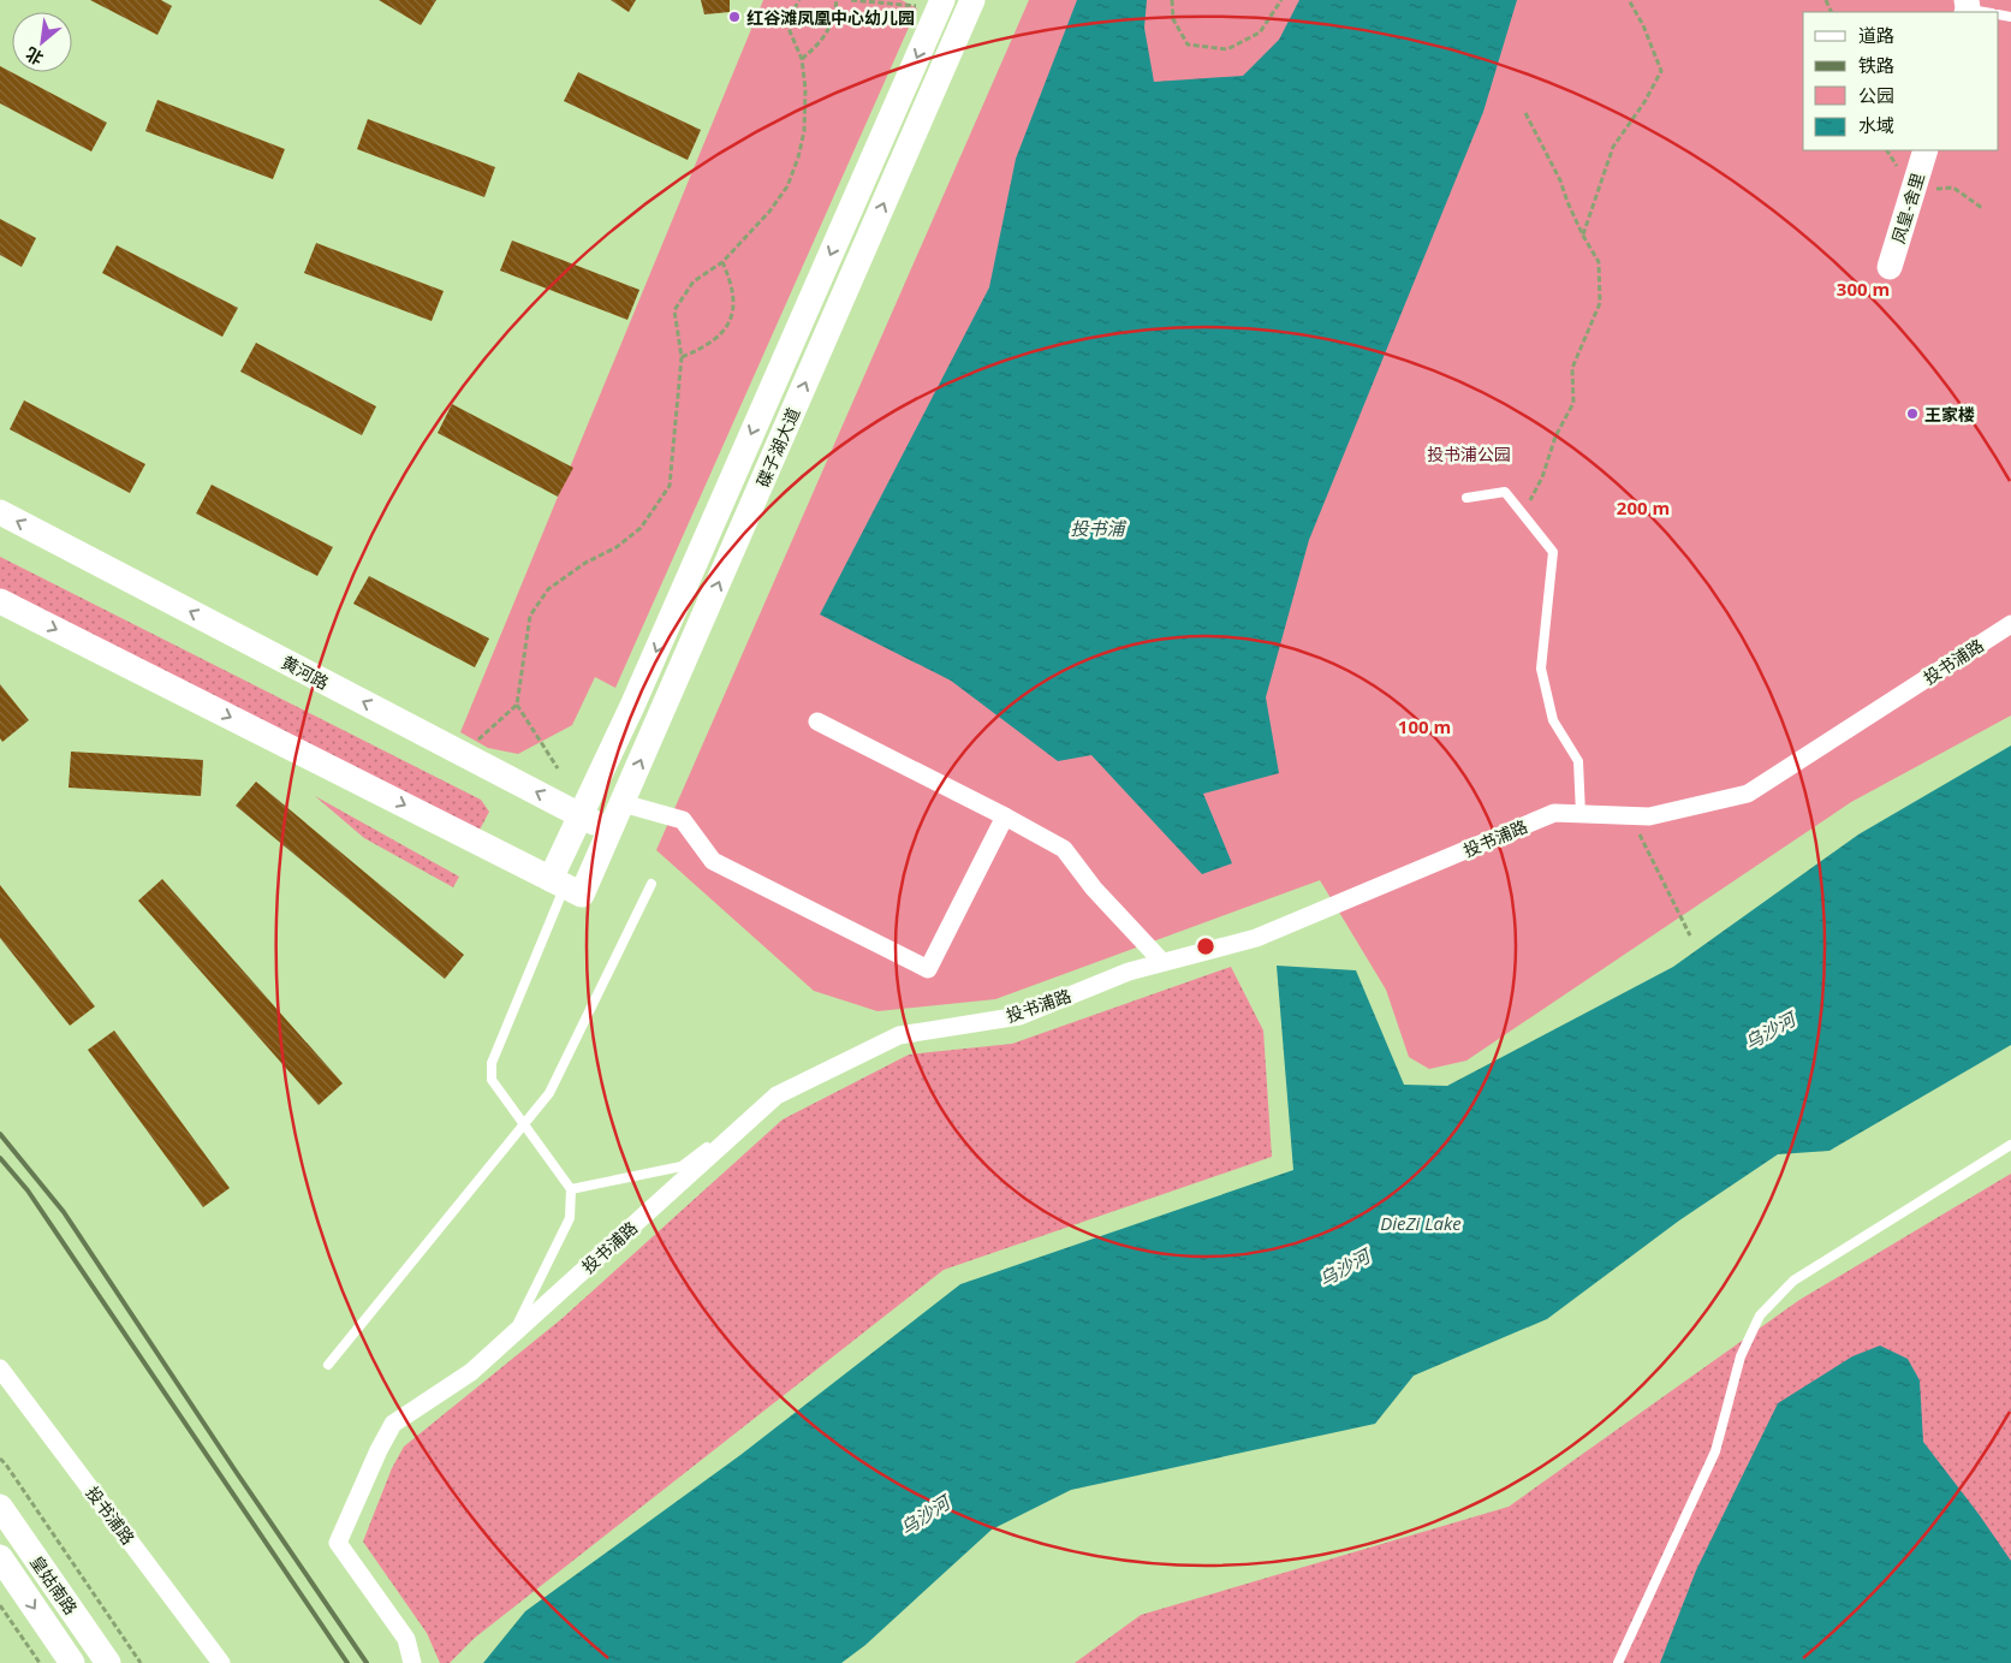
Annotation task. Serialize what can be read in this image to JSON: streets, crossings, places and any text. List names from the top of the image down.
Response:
{
  "streets": {
    "main road": [
      "凤皇-舍里",
      "碟子湖大道",
      "黄河路",
      "皇姑南路"
    ],
    "street": ["投书浦路"]
  },
  "crossings": [
    ["碟子湖大道", "黄河路"]
  ],
  "water": ["投书浦", "乌沙河", "DieZi Lake"],
  "parks": ["投书浦公园"],
  "places": ["红谷滩凤凰中心幼儿园", "王家楼"],
  "legend": [
    "道路",
    "铁路",
    "公园",
    "水域"
  ],
  "north": "bottom left",
  "rings": ["300 m", "200 m", "100 m"]
}
